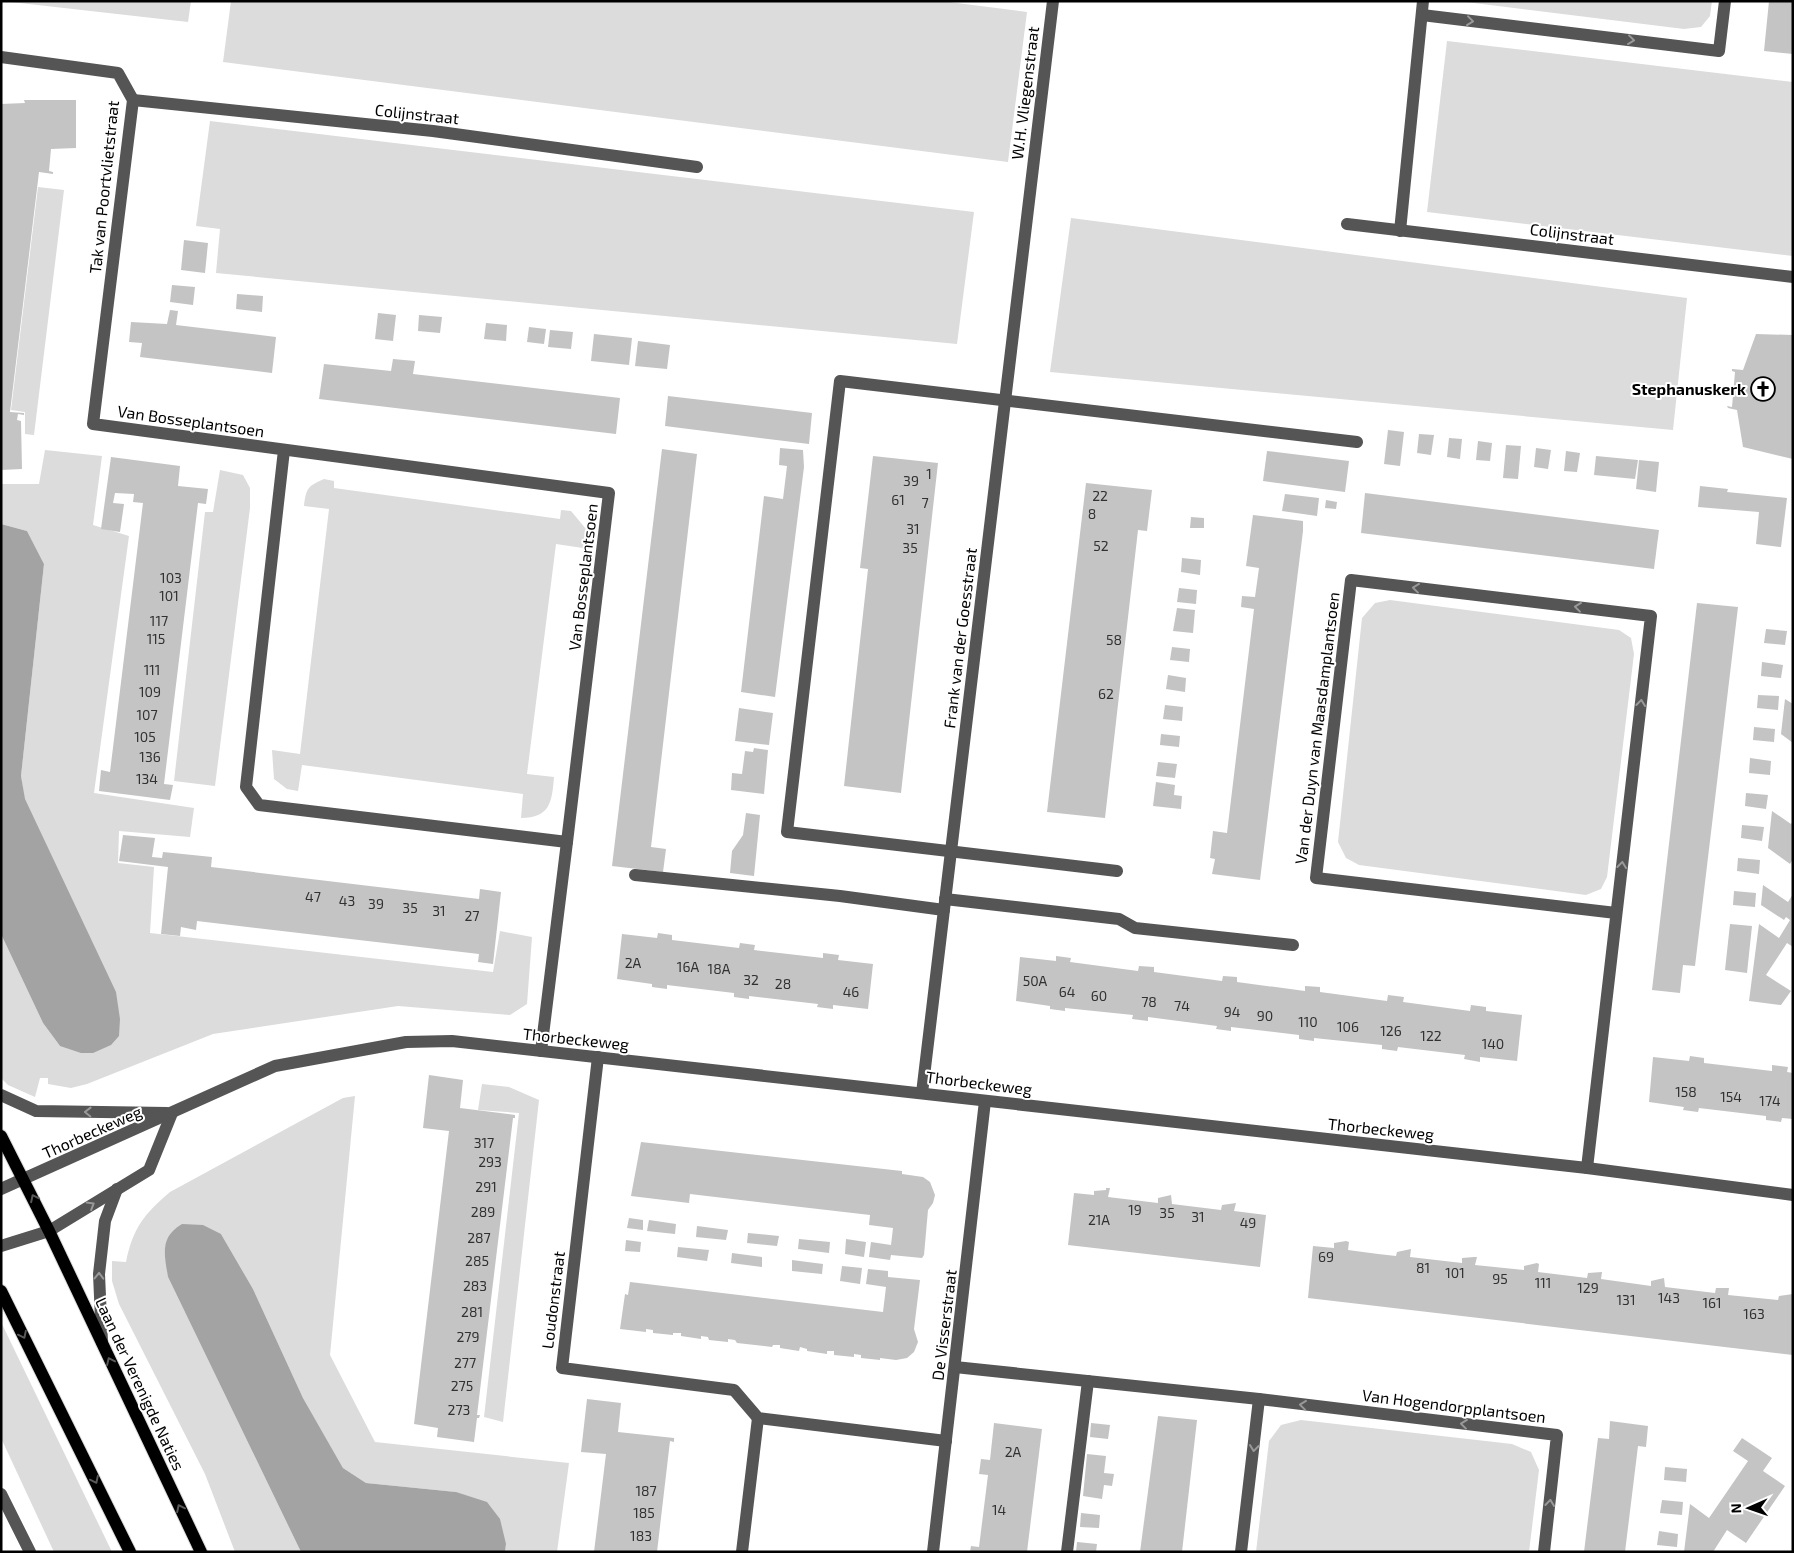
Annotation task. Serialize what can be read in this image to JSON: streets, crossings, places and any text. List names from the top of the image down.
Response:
{
  "streets": {
    "main road": ["Laan der Verenigde Naties"],
    "street": [
      "W.H. Vliegenstraat",
      "Colijnstraat",
      "Tak van Poortvlietstraat",
      "Van Bosseplantsoen",
      "Frank van der Goesstraat",
      "Van der Duyn van Maasdamplantsoen",
      "Thorbeckeweg",
      "Loudonstraat",
      "De Visserstraat",
      "Van Hogendorpplantsoen"
    ]
  },
  "crossings": [
    ["W.H. Vliegenstraat", "Frank van der Goesstraat"],
    ["Colijnstraat", "Tak van Poortvlietstraat"],
    ["Tak van Poortvlietstraat", "Van Bosseplantsoen"],
    ["Van Bosseplantsoen", "Thorbeckeweg"],
    ["Frank van der Goesstraat", "Thorbeckeweg"],
    ["Van der Duyn van Maasdamplantsoen", "Thorbeckeweg"],
    ["Thorbeckeweg", "Loudonstraat"],
    ["Thorbeckeweg", "De Visserstraat"],
    ["Thorbeckeweg", "Laan der Verenigde Naties"],
    ["De Visserstraat", "Van Hogendorpplantsoen"]
  ],
  "places": {
    "church": ["Stephanuskerk"]
  },
  "house_numbers": [
    "1",
    "39",
    "22",
    "61",
    "7",
    "8",
    "31",
    "52",
    "35",
    "103",
    "101",
    "117",
    "115",
    "58",
    "111",
    "109",
    "62",
    "107",
    "105",
    "136",
    "134",
    "47",
    "43",
    "39",
    "35",
    "31",
    "27",
    "2A",
    "16A",
    "18A",
    "32",
    "50A",
    "28",
    "46",
    "64",
    "60",
    "78",
    "74",
    "94",
    "90",
    "110",
    "106",
    "126",
    "122",
    "140",
    "158",
    "154",
    "174",
    "317",
    "293",
    "291",
    "19",
    "289",
    "35",
    "31",
    "21A",
    "49",
    "287",
    "69",
    "285",
    "81",
    "101",
    "95",
    "111",
    "283",
    "129",
    "143",
    "131",
    "161",
    "281",
    "163",
    "279",
    "277",
    "275",
    "273",
    "2A",
    "187",
    "14",
    "185",
    "183"
  ],
  "north": "left"
}
